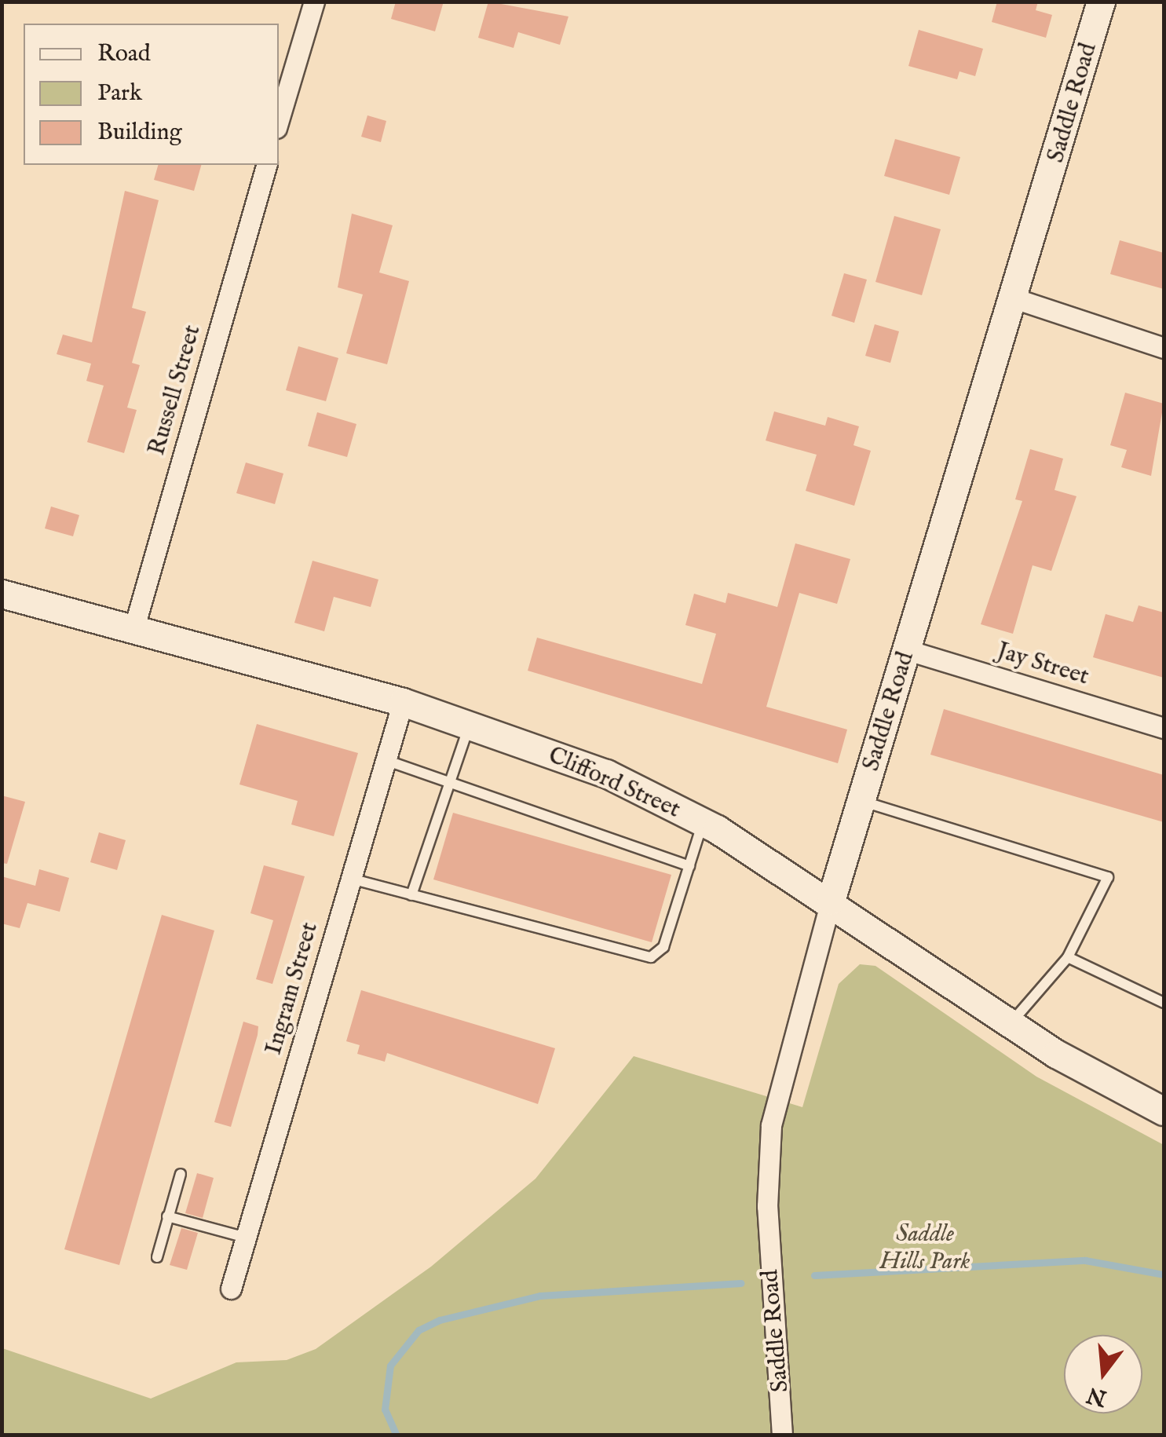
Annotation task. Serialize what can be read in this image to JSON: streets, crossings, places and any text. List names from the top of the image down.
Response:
{
  "streets": {
    "main road": ["Saddle Road", "Clifford Street"],
    "street": ["Russell Street", "Jay Street", "Ingram Street"]
  },
  "crossings": [
    ["Saddle Road", "Jay Street"],
    ["Saddle Road", "Clifford Street"],
    ["Russell Street", "Clifford Street"],
    ["Clifford Street", "Ingram Street"]
  ],
  "parks": ["Saddle Hills Park"],
  "legend": ["Road", "Park", "Building"],
  "north": "bottom"
}
